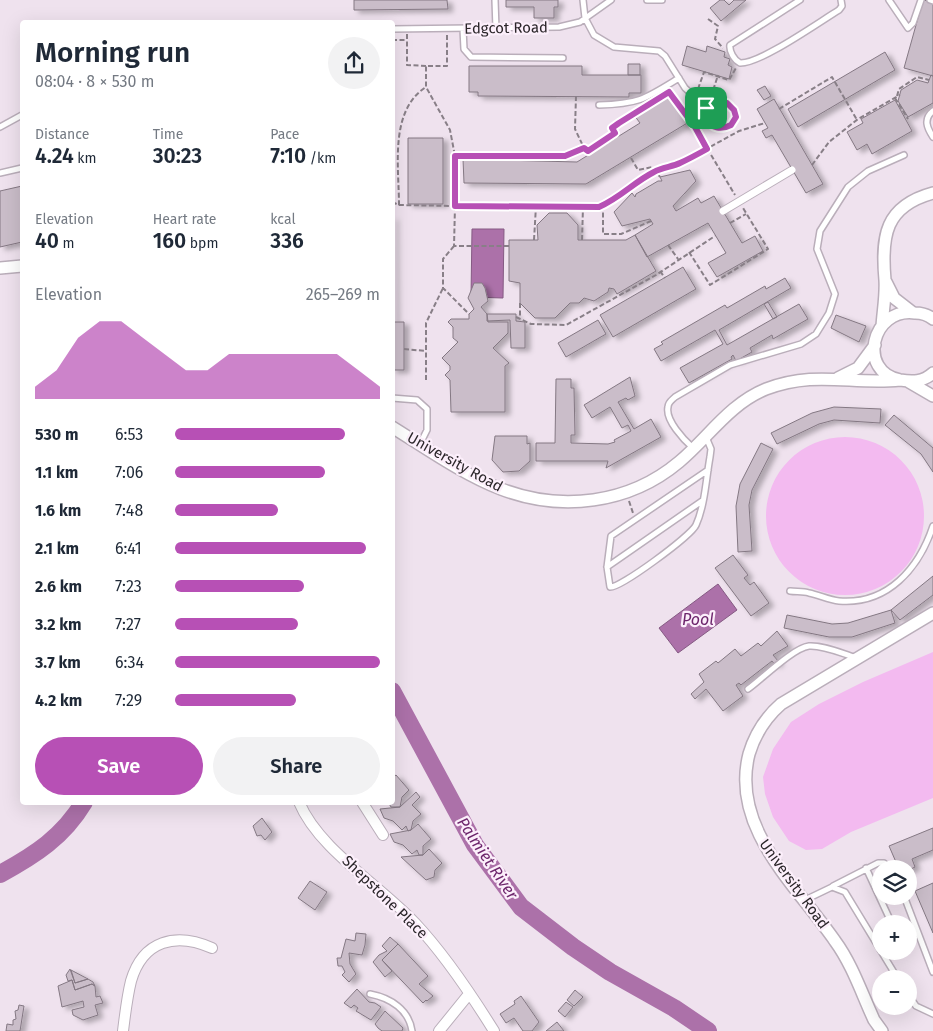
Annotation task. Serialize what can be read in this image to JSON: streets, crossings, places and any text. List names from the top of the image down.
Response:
{
  "streets": {
    "street": ["University Road", "Shepstone Place"],
    "lane": ["Edgcot Road"]
  },
  "water": ["Pool", "Palmiet River"],
  "page": {
    "heading": ["Morning run", "08:04 · 8 × 530 m"],
    "stats": [
      ["Distance", "4.24 km"],
      ["Time", "30:23"],
      ["Pace", "7:10 /km"],
      ["Elevation", "40 m"],
      ["Heart rate", "160 bpm"],
      ["kcal", "336"]
    ],
    "chart": ["Elevation", "265–269 m"],
    "list": [
      {
        "name": "530 m",
        "note": "6:53"
      },
      {
        "name": "1.1 km",
        "note": "7:06"
      },
      {
        "name": "1.6 km",
        "note": "7:48"
      },
      {
        "name": "2.1 km",
        "note": "6:41"
      },
      {
        "name": "2.6 km",
        "note": "7:23"
      },
      {
        "name": "3.2 km",
        "note": "7:27"
      },
      {
        "name": "3.7 km",
        "note": "6:34"
      },
      {
        "name": "4.2 km",
        "note": "7:29"
      }
    ],
    "buttons": ["Save", "Share"],
    "map_buttons": ["+", "−"]
  }
}
